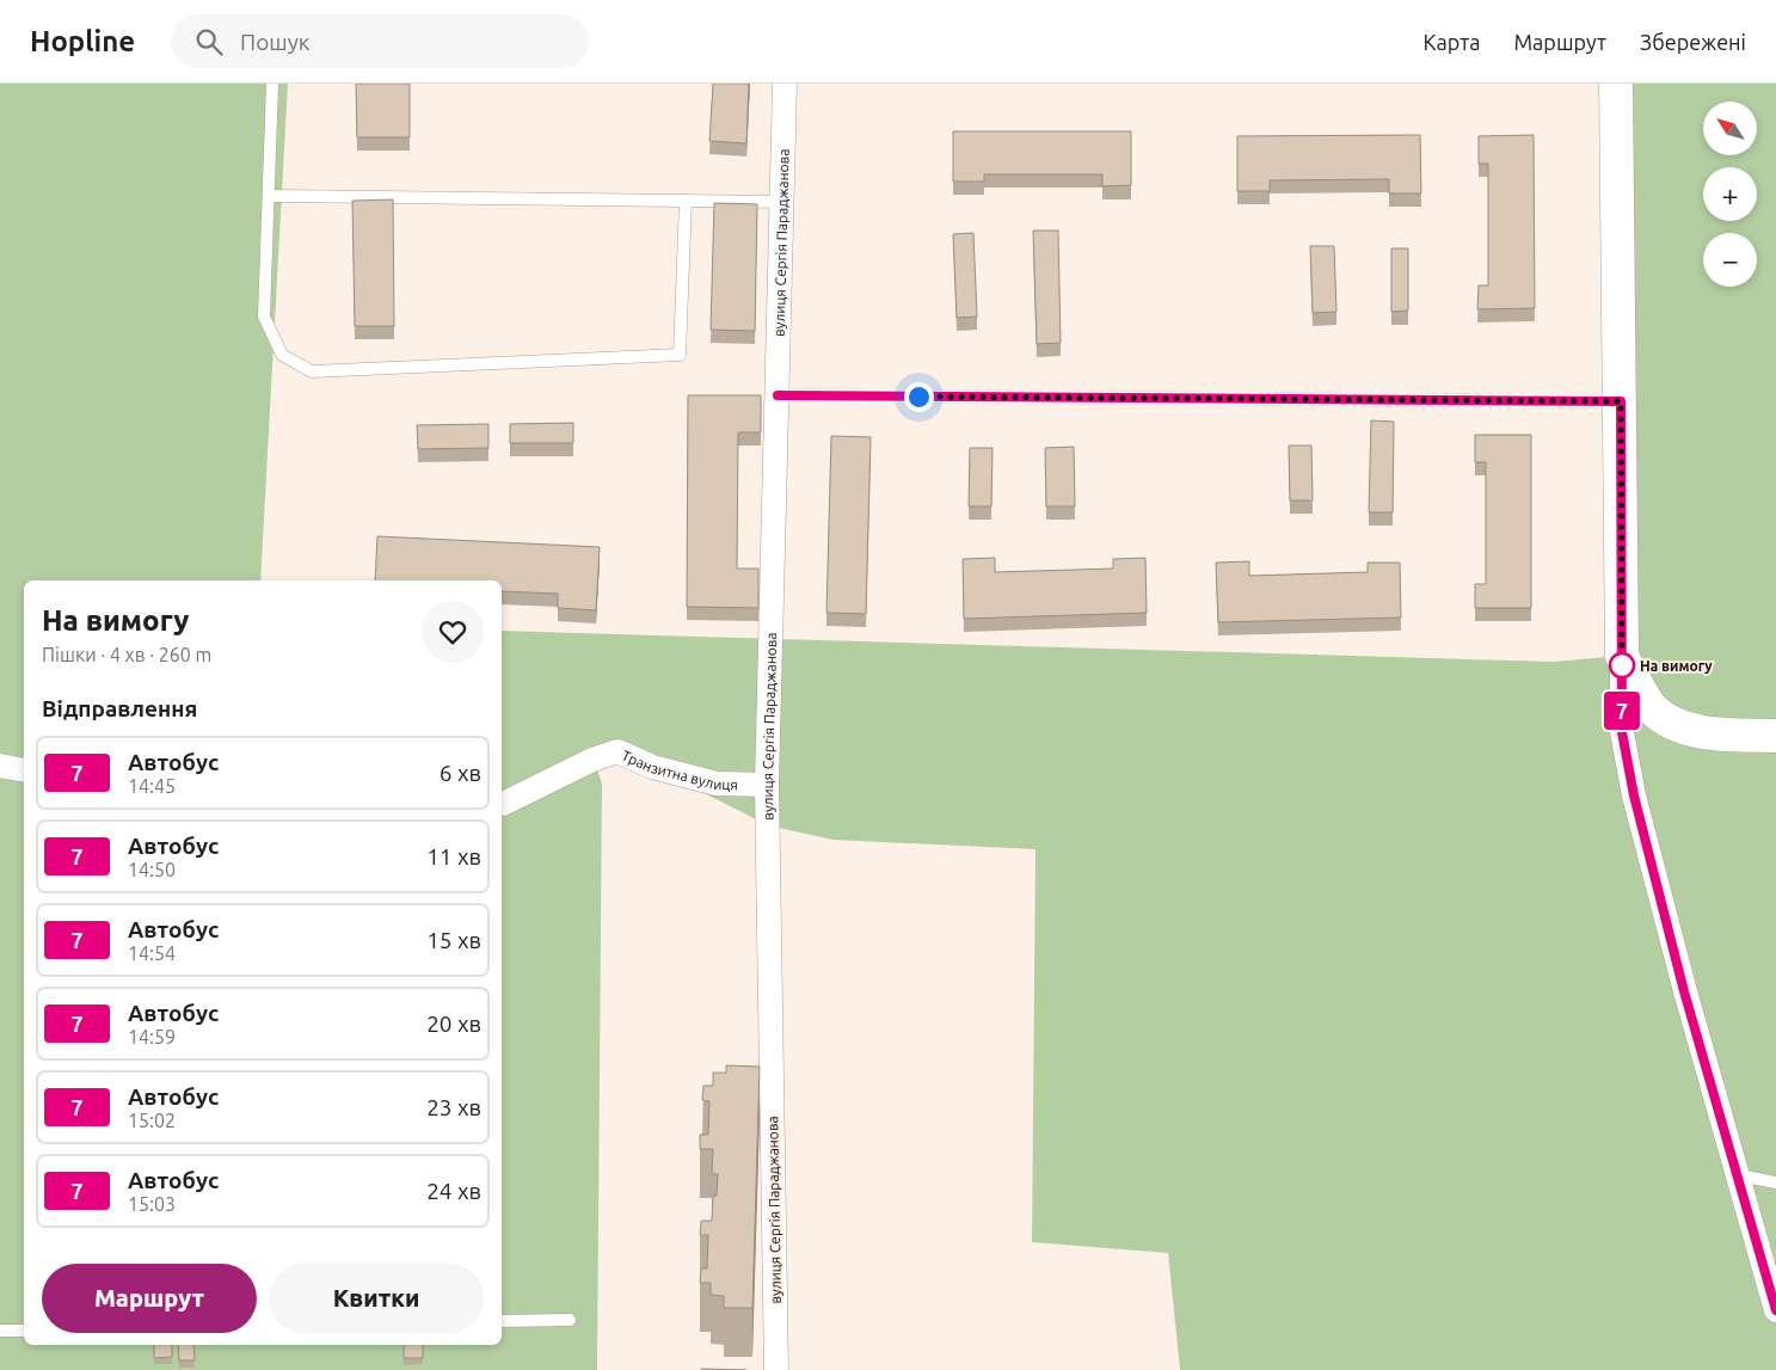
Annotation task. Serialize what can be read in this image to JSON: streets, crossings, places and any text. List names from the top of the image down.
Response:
{
  "streets": {
    "street": ["вулиця Сергія Параджанова", "Транзитна вулиця"]
  },
  "crossings": [
    ["вулиця Сергія Параджанова", "Транзитна вулиця"]
  ],
  "places": ["На вимогу"],
  "lines": ["bus line 7"],
  "north": "top left",
  "page": {
    "header": "Hopline",
    "search": "Пошук",
    "nav": ["Карта", "Маршрут", "Збережені"],
    "on_map": "7",
    "map_buttons": ["+", "−"],
    "heading": [
      ["На вимогу", "Пішки · 4 хв · 260 m"],
      "Відправлення"
    ],
    "list": [
      {
        "mark": "7",
        "name": "Автобус",
        "note": "14:45",
        "value": "6 хв"
      },
      {
        "mark": "7",
        "name": "Автобус",
        "note": "14:50",
        "value": "11 хв"
      },
      {
        "mark": "7",
        "name": "Автобус",
        "note": "14:54",
        "value": "15 хв"
      },
      {
        "mark": "7",
        "name": "Автобус",
        "note": "14:59",
        "value": "20 хв"
      },
      {
        "mark": "7",
        "name": "Автобус",
        "note": "15:02",
        "value": "23 хв"
      },
      {
        "mark": "7",
        "name": "Автобус",
        "note": "15:03",
        "value": "24 хв"
      }
    ],
    "buttons": ["Маршрут", "Квитки"]
  }
}
